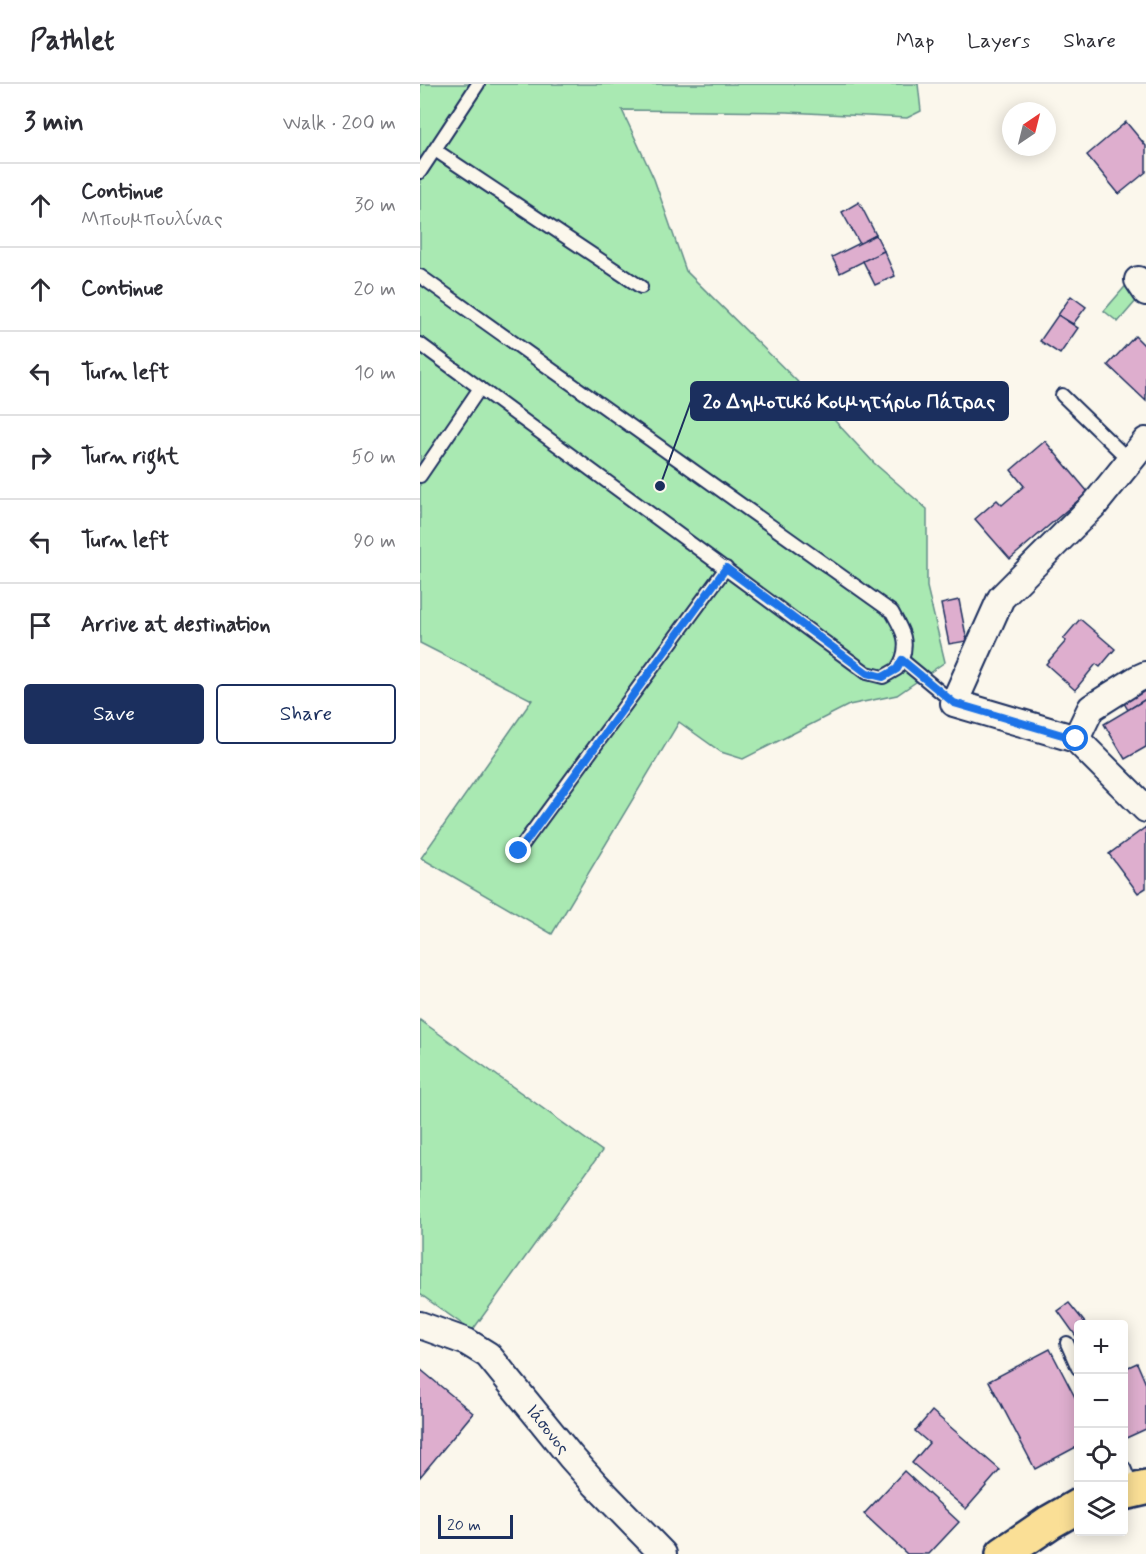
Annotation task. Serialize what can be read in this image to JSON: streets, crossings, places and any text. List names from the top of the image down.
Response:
{
  "streets": {
    "street": ["Ιάσονος"]
  },
  "places": ["2o Δημοτικό Κοιμητήριο Πάτρας"],
  "scale_bar": "20 m",
  "north": "top right",
  "page": {
    "header": "Pathlet",
    "nav": ["Map", "Layers", "Share"],
    "heading": ["3 min", "Walk · 200 m"],
    "list": [
      ["Continue", "Μπουμπουλίνας", "30 m"],
      ["Continue", "20 m"],
      ["Turn left", "10 m"],
      ["Turn right", "50 m"],
      ["Turn left", "90 m"],
      "Arrive at destination"
    ],
    "buttons": ["Save", "Share"],
    "map_buttons": ["+", "−"],
    "scale": "20 m"
  }
}
